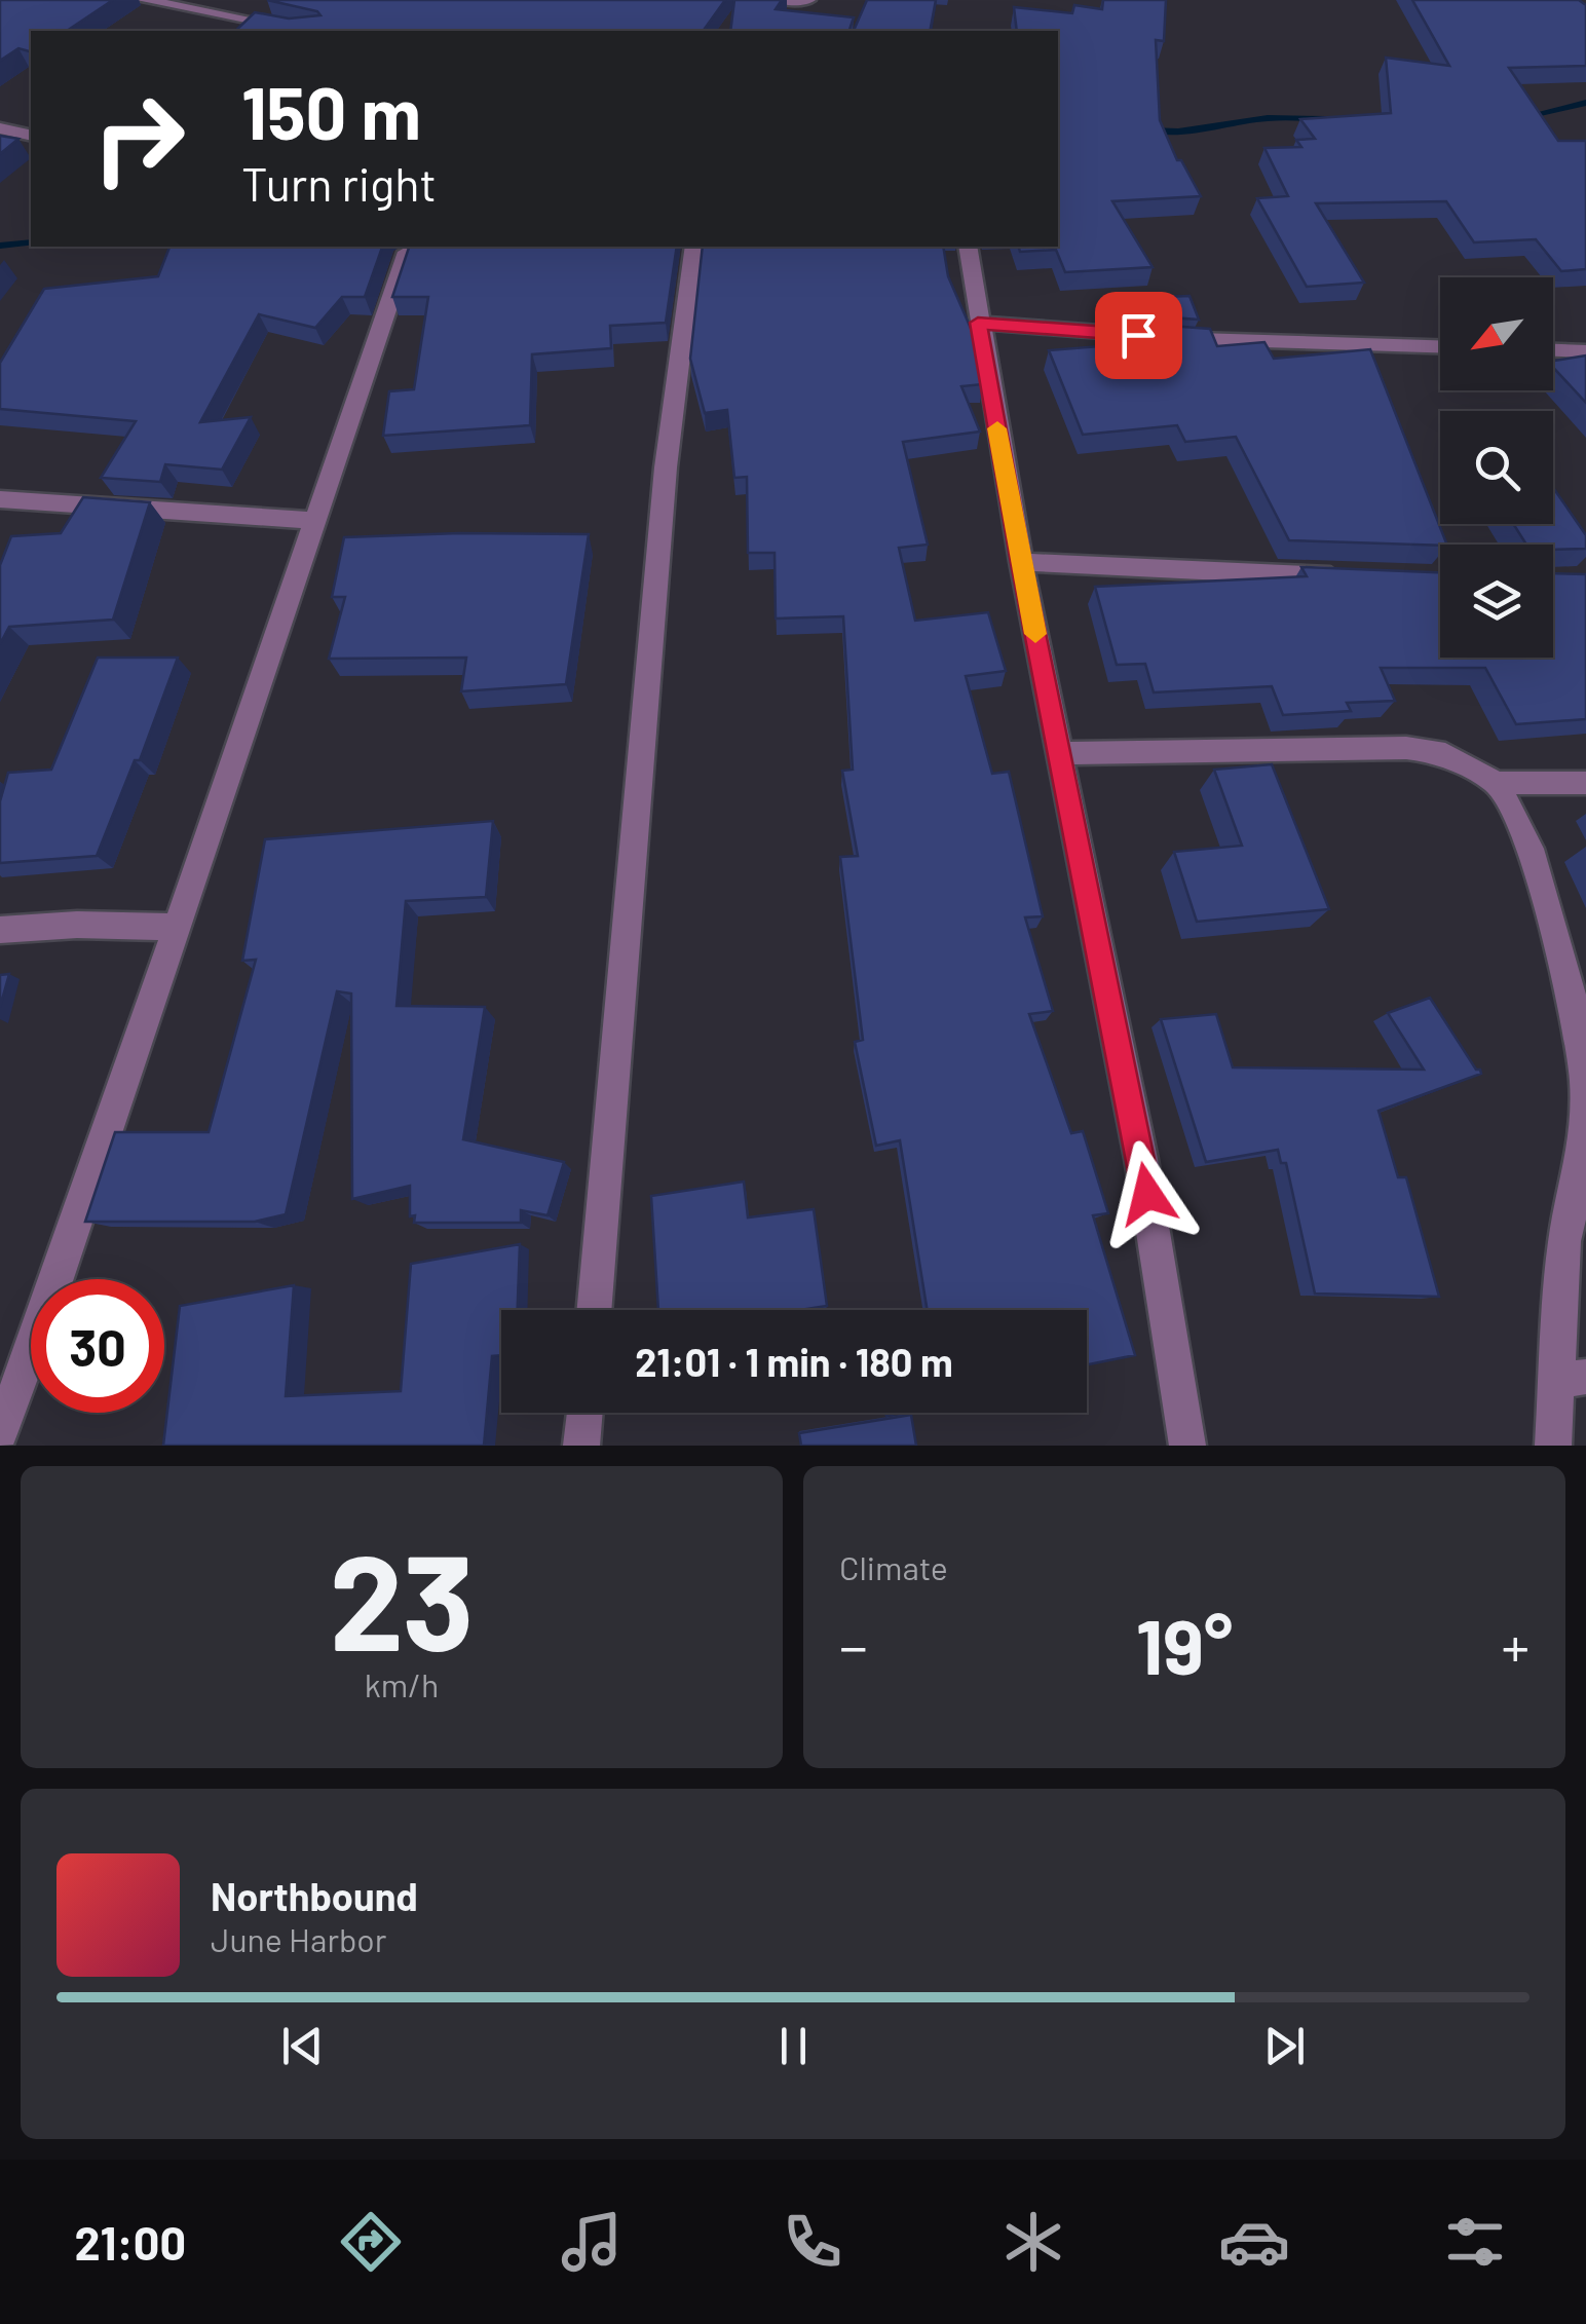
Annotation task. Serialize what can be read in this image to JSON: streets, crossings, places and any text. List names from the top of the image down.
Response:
{
  "north": "bottom left",
  "page": {
    "turn": ["150 m", "Turn right"],
    "limit": "30",
    "trip": "21:01 · 1 min · 180 m",
    "tile": [
      ["23", "km/h"],
      "Climate"
    ],
    "heat": ["−", "19°", "+"],
    "song": ["Northbound", "June Harbor"],
    "tabs": "21:00"
  }
}
